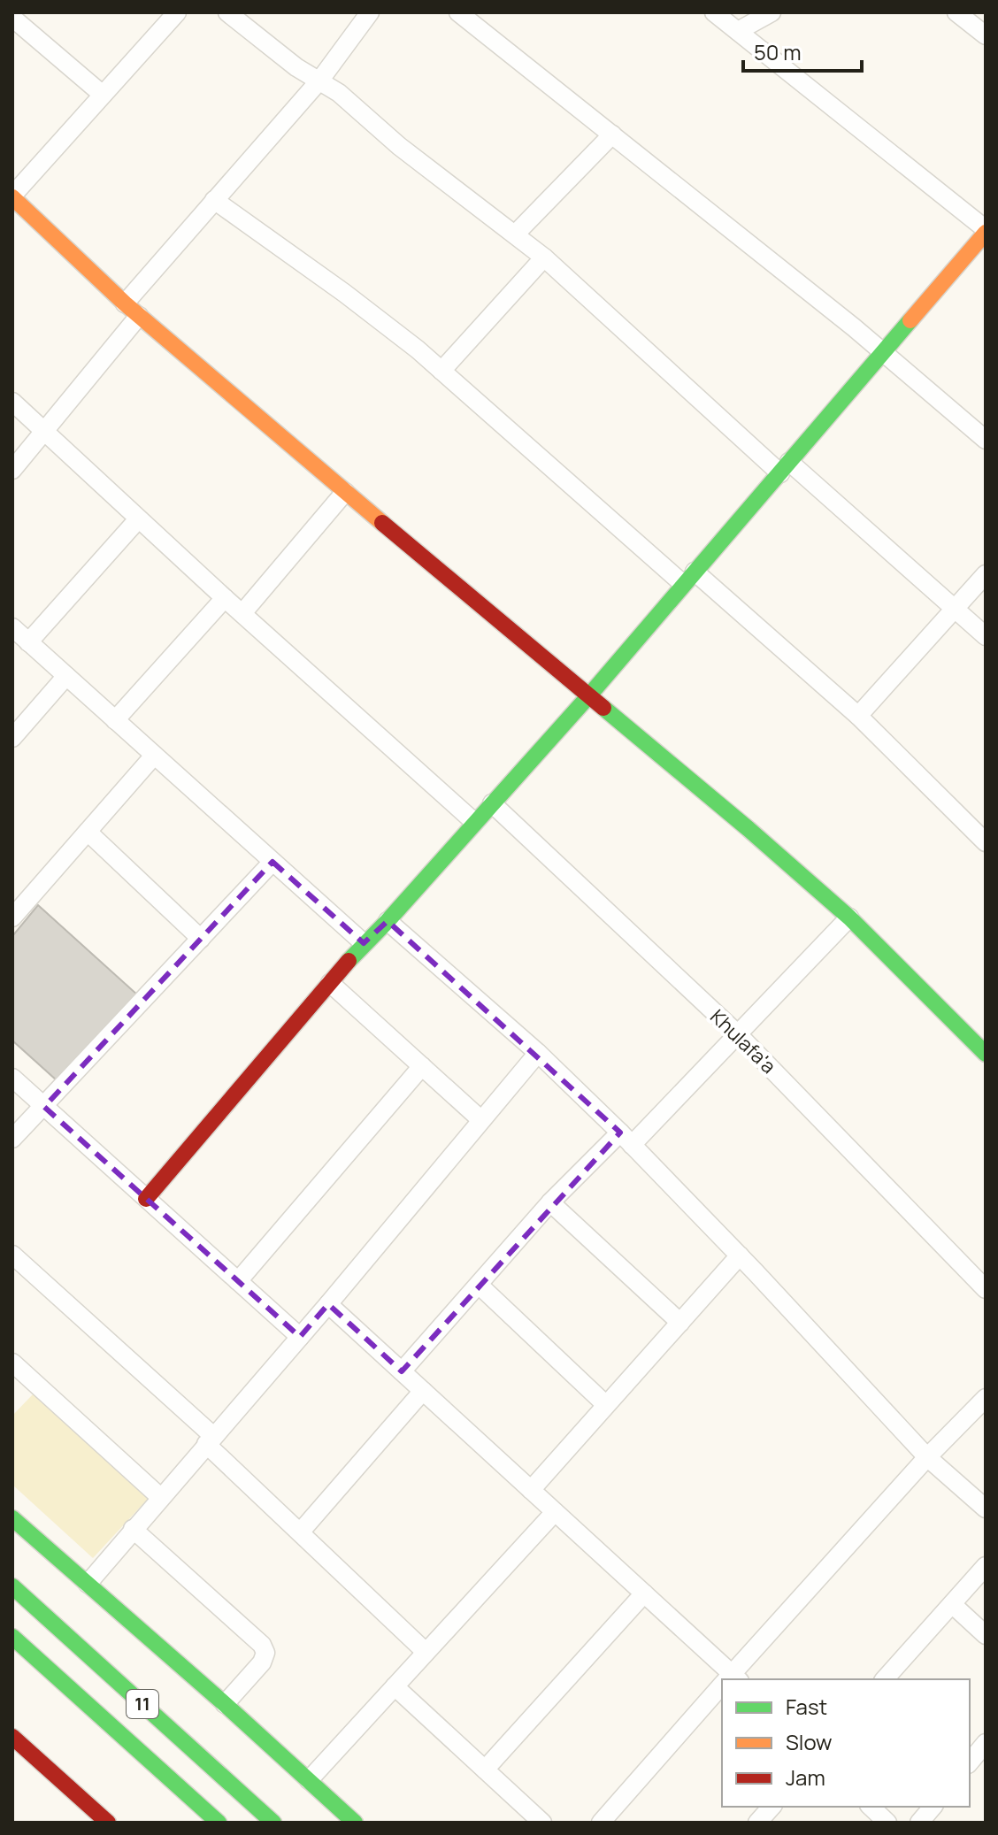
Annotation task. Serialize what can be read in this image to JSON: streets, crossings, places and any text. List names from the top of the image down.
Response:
{
  "streets": {
    "main road": ["11"],
    "street": ["Khulafa'a"]
  },
  "legend": ["Fast", "Slow", "Jam"],
  "scale_bar": "50 m"
}
